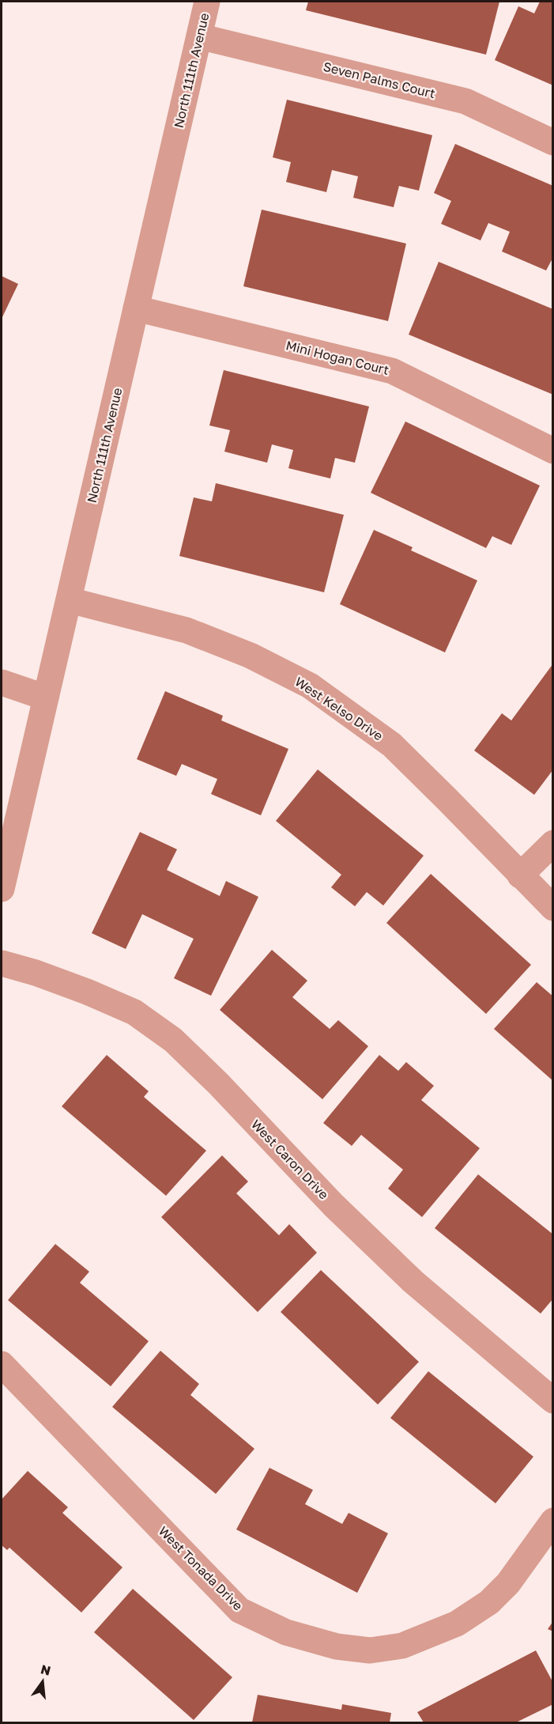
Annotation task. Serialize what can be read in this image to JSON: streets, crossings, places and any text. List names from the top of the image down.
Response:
{
  "streets": {
    "street": [
      "North 111th Avenue",
      "Seven Palms Court",
      "Mini Hogan Court",
      "West Kelso Drive",
      "West Caron Drive",
      "West Tonada Drive"
    ]
  },
  "crossings": [
    ["North 111th Avenue", "Seven Palms Court"],
    ["North 111th Avenue", "Mini Hogan Court"],
    ["North 111th Avenue", "West Kelso Drive"]
  ],
  "north": "top"
}
